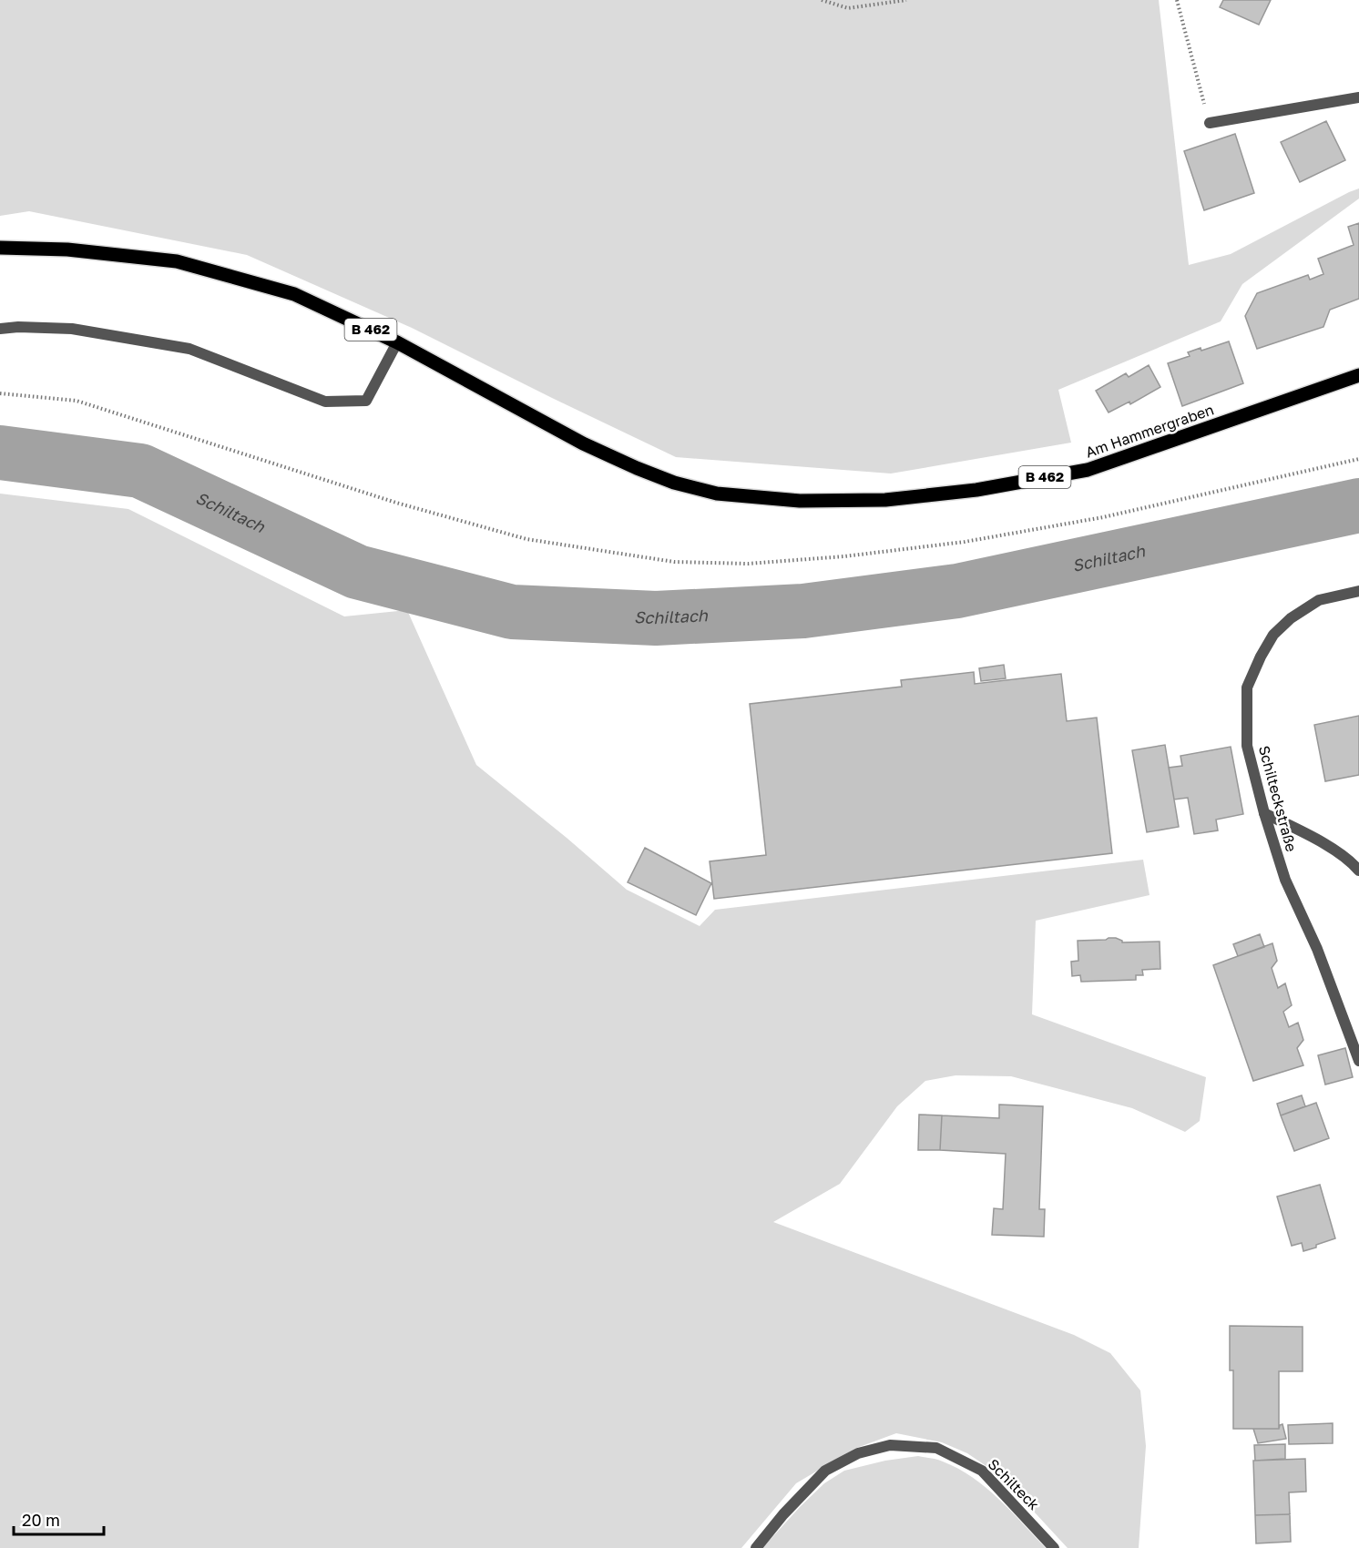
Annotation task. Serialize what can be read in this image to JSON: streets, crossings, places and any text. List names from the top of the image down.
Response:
{
  "streets": {
    "main road": ["B 462", "Am Hammergraben"],
    "street": ["Schilteckstraße", "Schilteck"]
  },
  "crossings": [
    ["B 462", "Am Hammergraben"]
  ],
  "water": ["Schiltach"],
  "scale_bar": "20 m"
}
